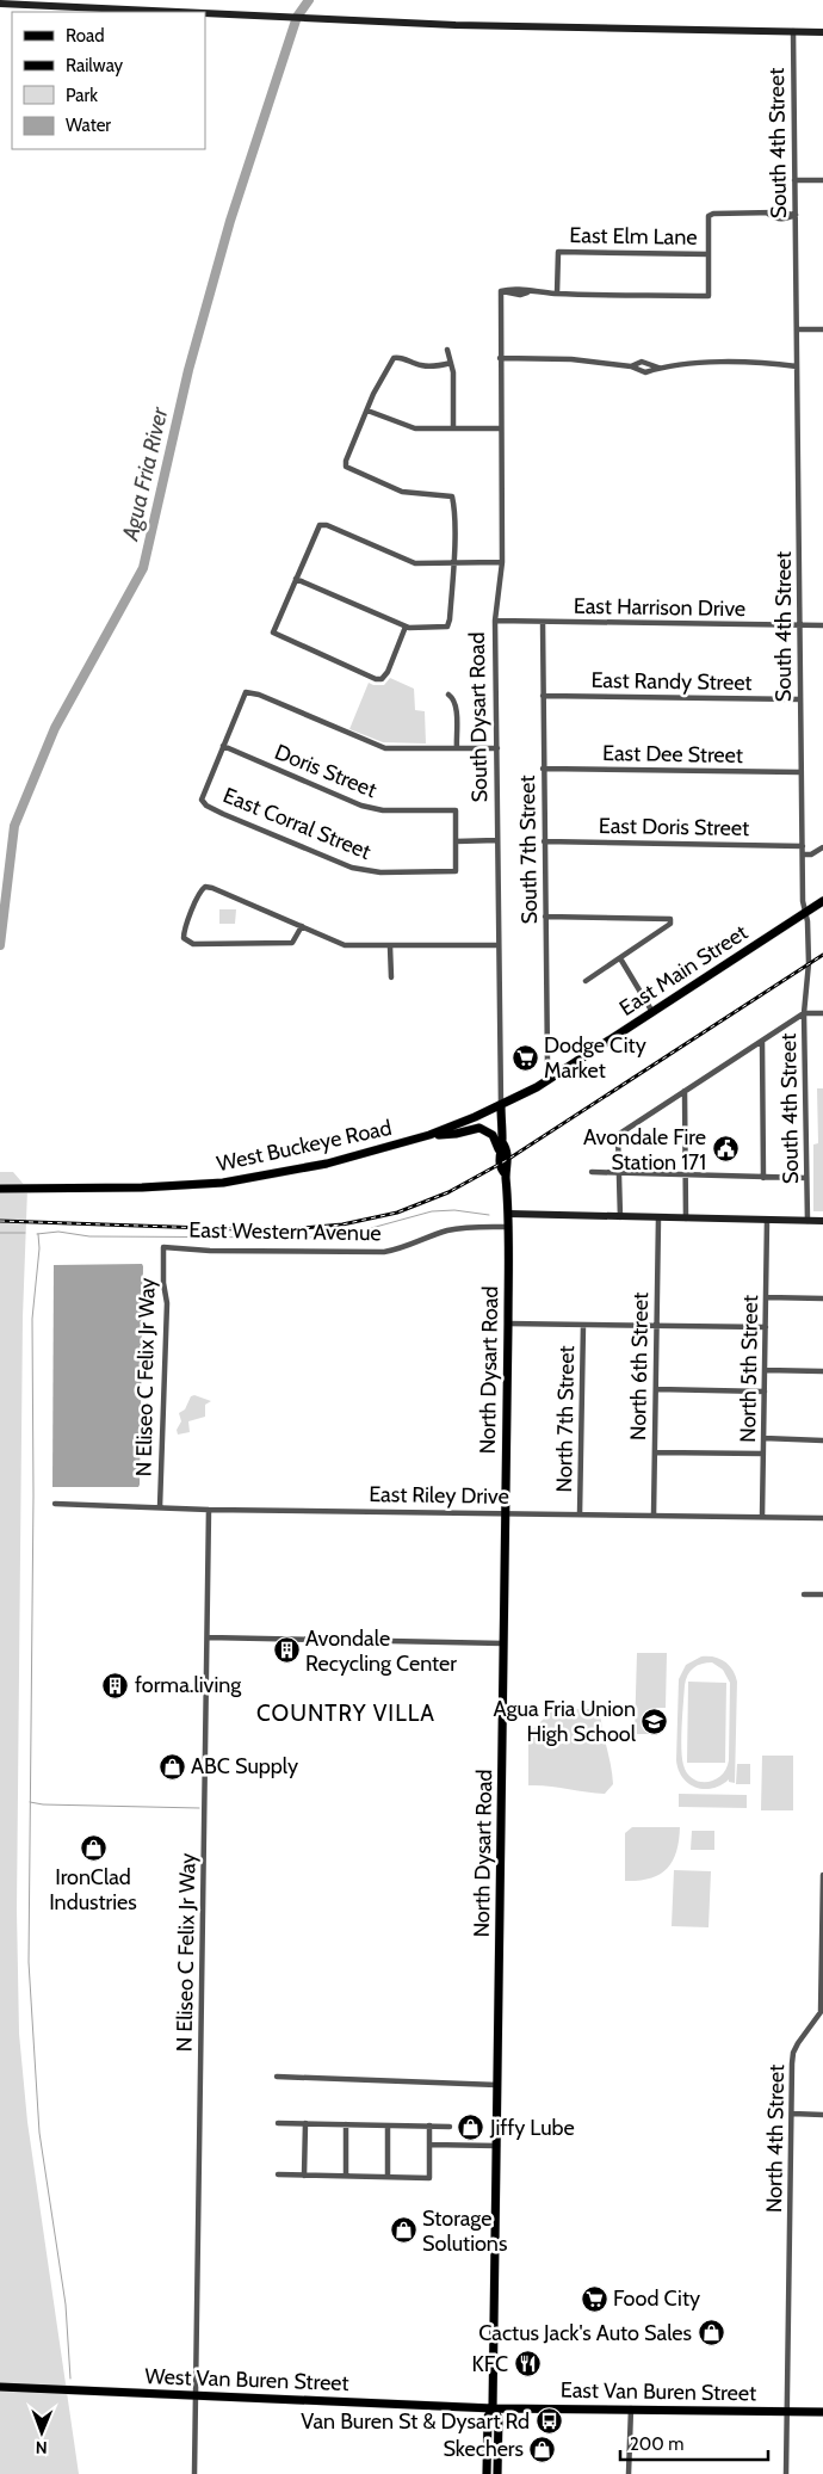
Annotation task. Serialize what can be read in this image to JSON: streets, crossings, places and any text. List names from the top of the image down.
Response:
{
  "streets": {
    "main road": [
      "South Dysart Road",
      "East Main Street",
      "West Buckeye Road",
      "North Dysart Road",
      "West Van Buren Street",
      "East Van Buren Street"
    ],
    "street": [
      "South 4th Street",
      "East Elm Lane",
      "East Harrison Drive",
      "East Randy Street",
      "East Dee Street",
      "Doris Street",
      "East Corral Street",
      "East Doris Street",
      "South 7th Street",
      "East Western Avenue",
      "North 6th Street",
      "North 5th Street",
      "N Eliseo C Felix Jr Way",
      "North 7th Street",
      "East Riley Drive",
      "North 4th Street"
    ]
  },
  "crossings": [
    ["South 4th Street", "East Elm Lane"],
    ["South 4th Street", "East Harrison Drive"],
    ["South 4th Street", "East Randy Street"],
    ["South 4th Street", "East Dee Street"],
    ["South 4th Street", "East Doris Street"],
    ["South 4th Street", "East Main Street"],
    ["East Elm Lane", "South Dysart Road"],
    ["East Harrison Drive", "South Dysart Road"],
    ["East Harrison Drive", "South 7th Street"],
    ["East Randy Street", "South 7th Street"],
    ["South Dysart Road", "East Main Street"],
    ["South Dysart Road", "West Buckeye Road"],
    ["South Dysart Road", "East Western Avenue"],
    ["South Dysart Road", "North Dysart Road"],
    ["East Dee Street", "South 7th Street"],
    ["Doris Street", "East Corral Street"],
    ["East Doris Street", "South 7th Street"],
    ["South 7th Street", "East Main Street"],
    ["East Main Street", "West Buckeye Road"],
    ["East Western Avenue", "North Dysart Road"],
    ["East Western Avenue", "N Eliseo C Felix Jr Way"],
    ["North 6th Street", "East Riley Drive"],
    ["North 5th Street", "East Riley Drive"],
    ["North Dysart Road", "East Riley Drive"],
    ["North Dysart Road", "West Van Buren Street"],
    ["North Dysart Road", "East Van Buren Street"],
    ["N Eliseo C Felix Jr Way", "East Riley Drive"],
    ["N Eliseo C Felix Jr Way", "West Van Buren Street"],
    ["North 7th Street", "East Riley Drive"],
    ["North 4th Street", "East Van Buren Street"],
    ["West Van Buren Street", "East Van Buren Street"]
  ],
  "districts": ["COUNTRY VILLA"],
  "water": ["Agua Fria River"],
  "places": {
    "supermarket": ["Dodge City Market", "Food City"],
    "public building": ["Avondale Fire Station 171"],
    "building": ["Avondale Recycling Center", "forma.living"],
    "school or university": ["Agua Fria Union High School"],
    "shop": [
      "ABC Supply",
      "IronClad Industries",
      "Jiffy Lube",
      "Storage Solutions",
      "Cactus Jack's Auto Sales",
      "Skechers"
    ],
    "restaurant": ["KFC"],
    "bus stop": ["Van Buren St & Dysart Rd"]
  },
  "legend": [
    "Road",
    "Railway",
    "Park",
    "Water"
  ],
  "scale_bar": "200 m",
  "north": "bottom"
}
